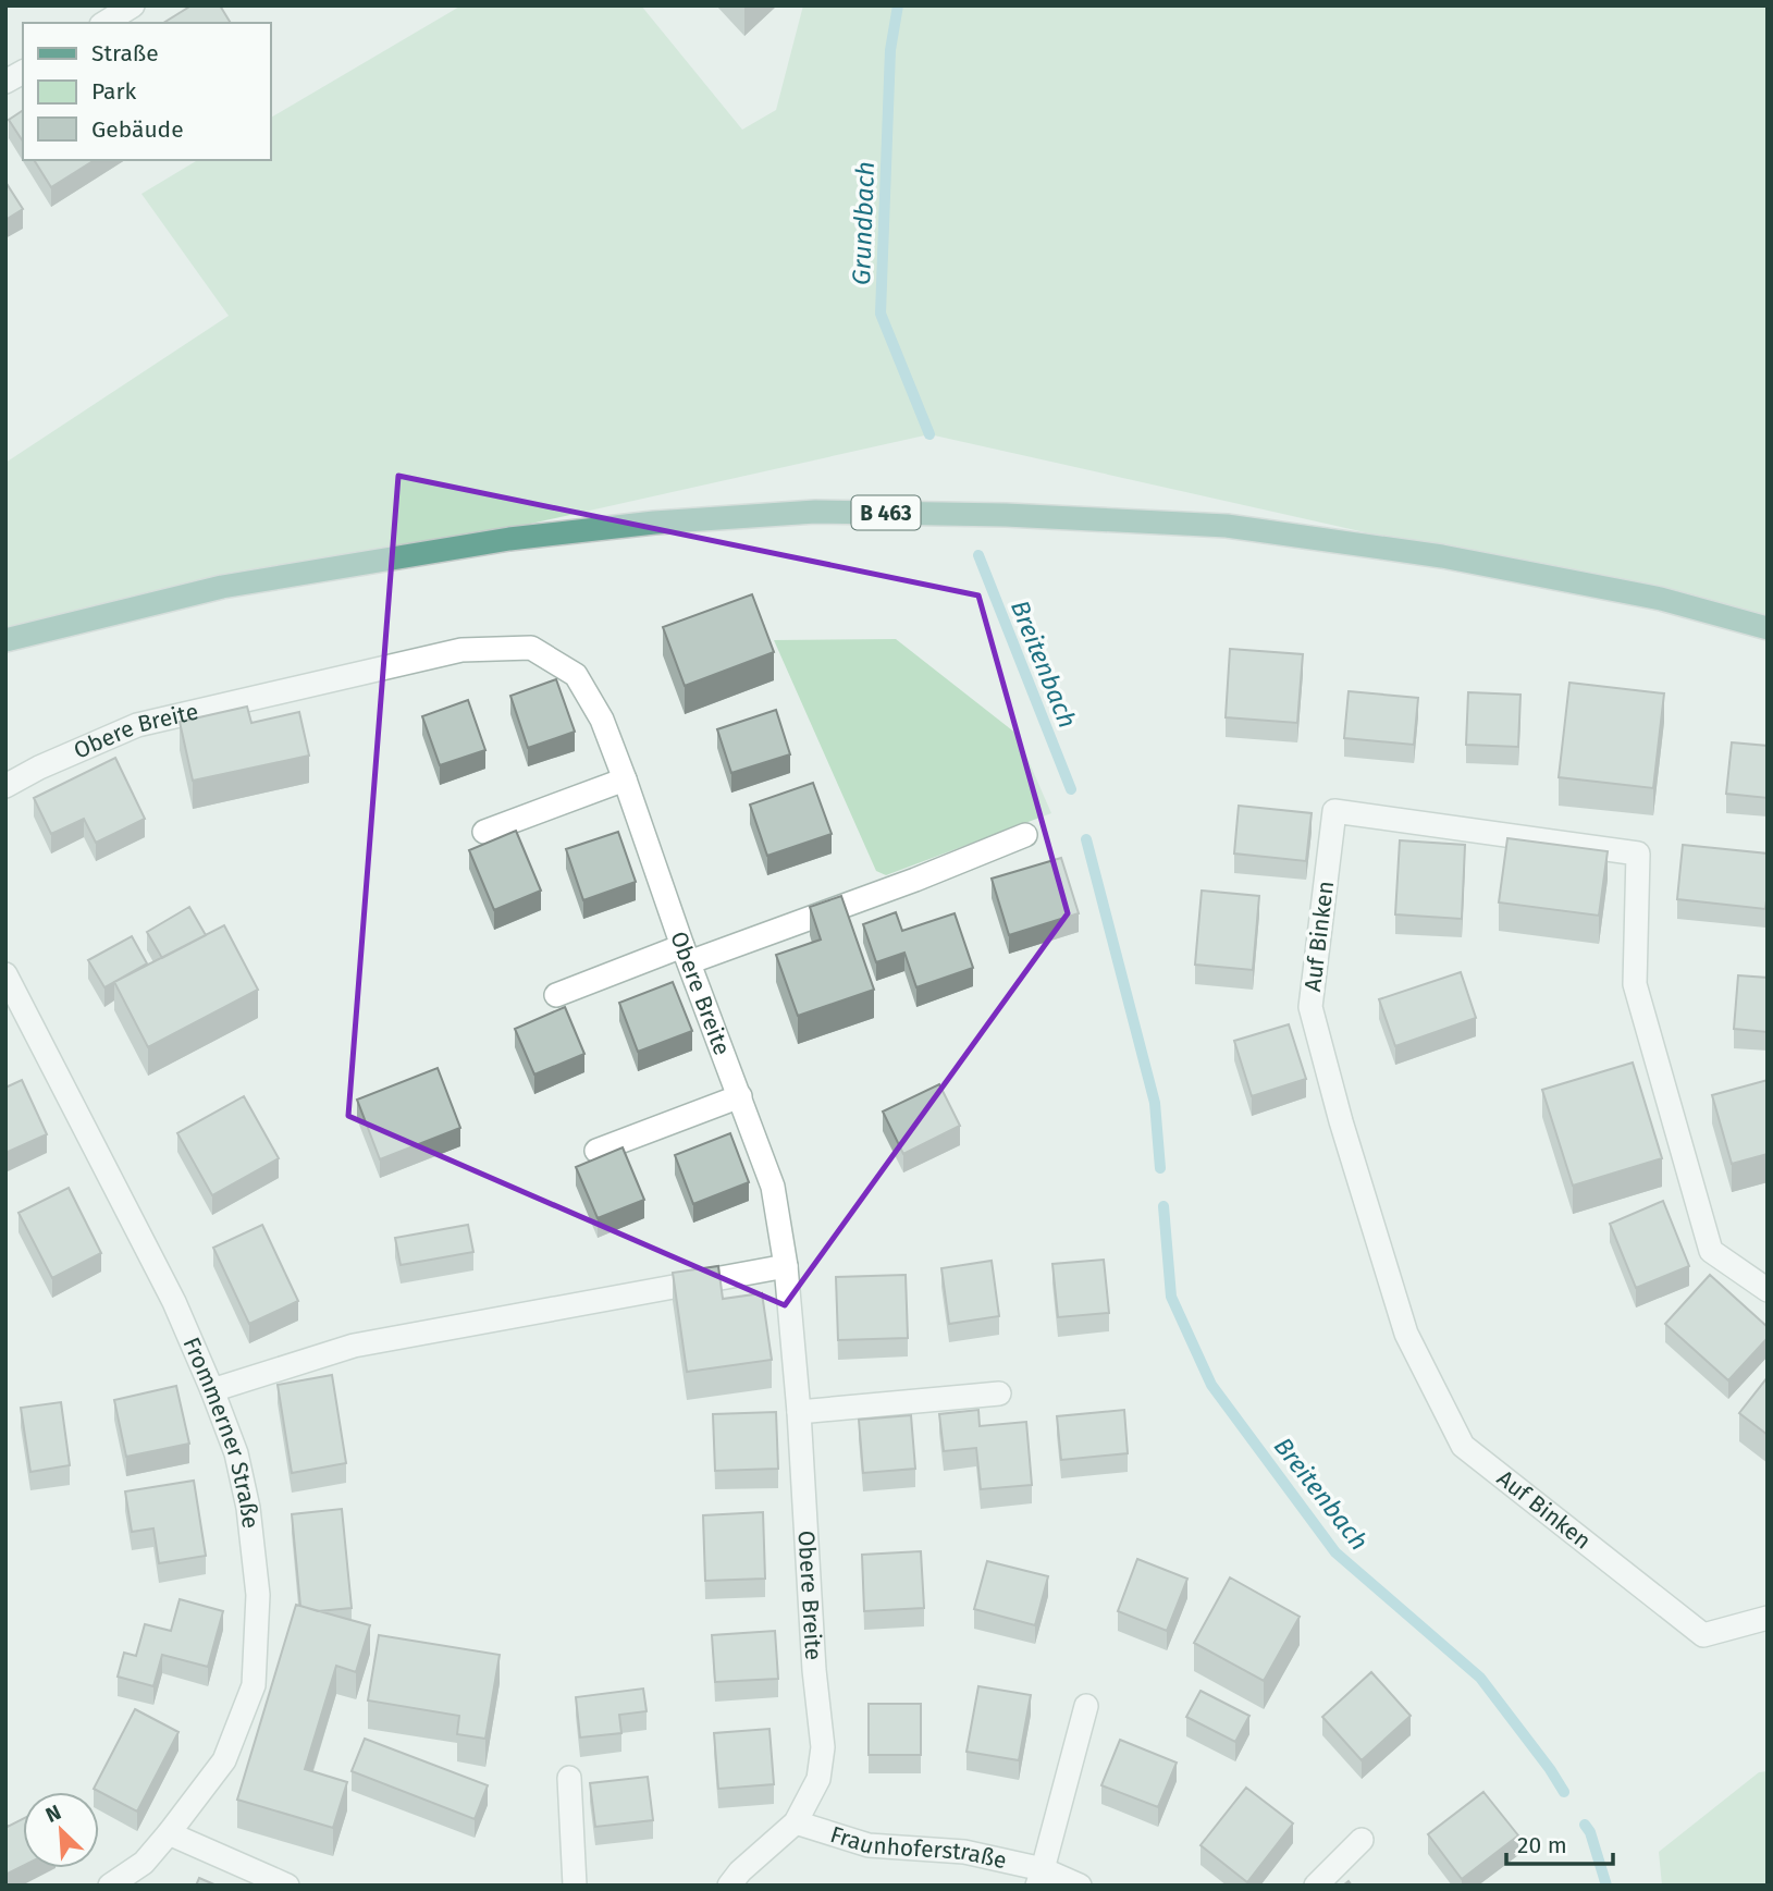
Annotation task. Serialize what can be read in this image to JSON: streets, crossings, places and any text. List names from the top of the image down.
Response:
{
  "streets": {
    "main road": ["B 463"],
    "street": [
      "Obere Breite",
      "Auf Binken",
      "Frommerner Straße",
      "Fraunhoferstraße"
    ]
  },
  "crossings": [
    ["Obere Breite", "Fraunhoferstraße"]
  ],
  "water": ["Grundbach", "Breitenbach"],
  "legend": ["Straße", "Park", "Gebäude"],
  "scale_bar": "20 m",
  "north": "top left"
}
